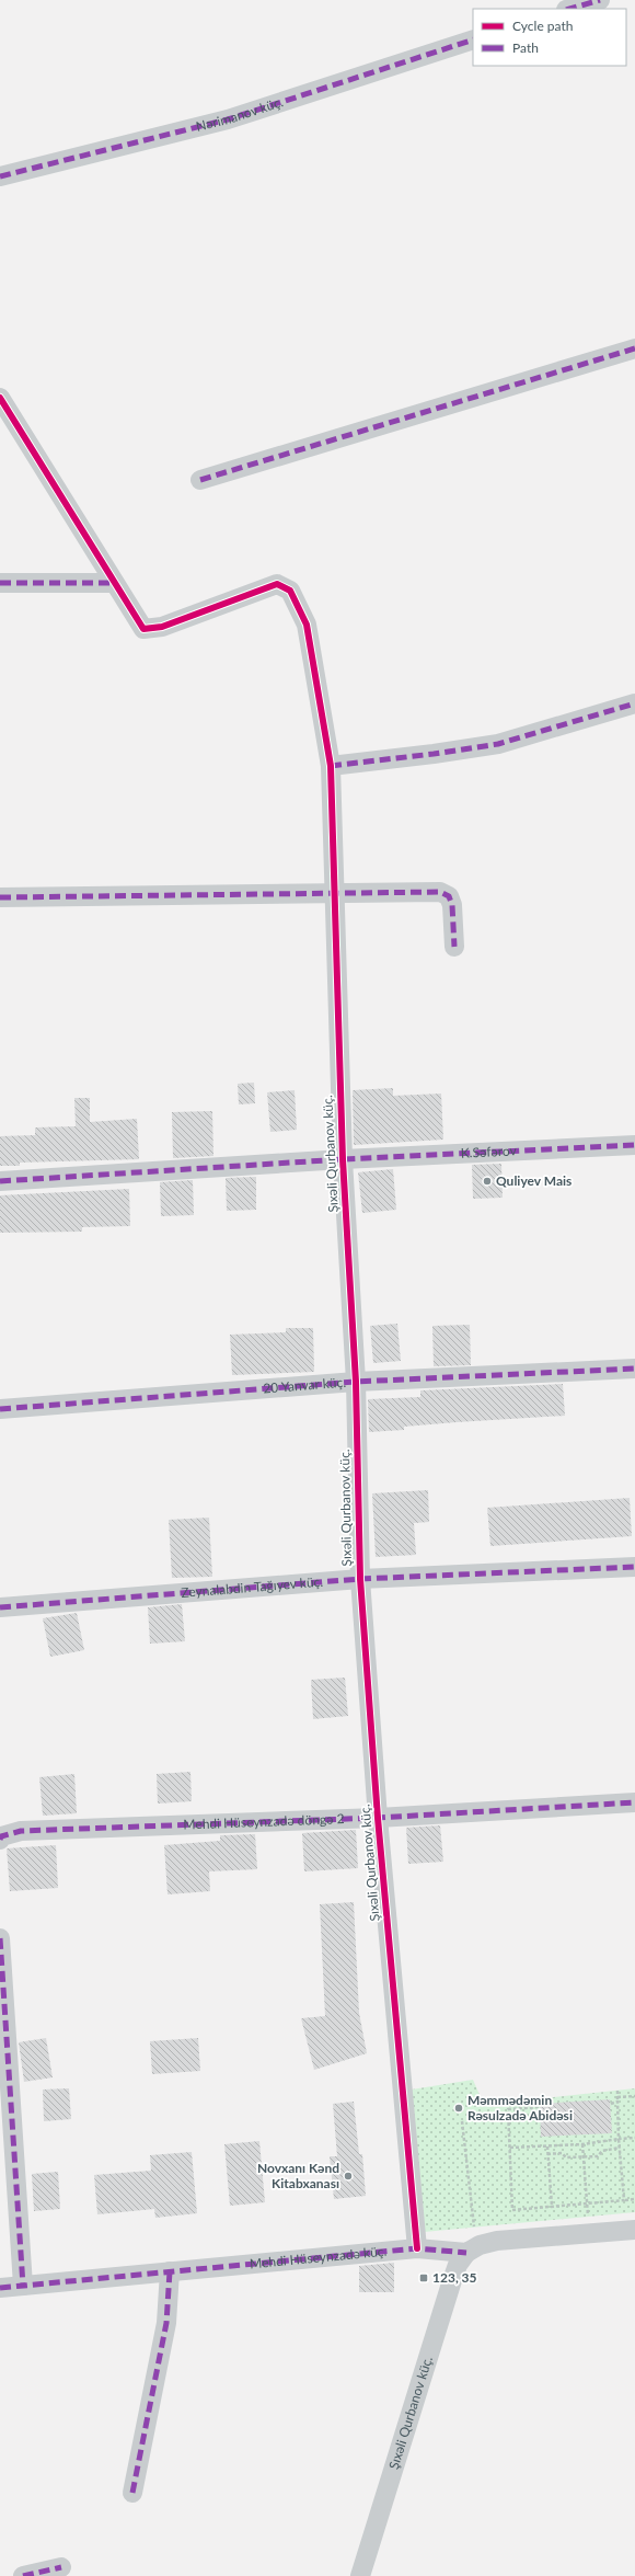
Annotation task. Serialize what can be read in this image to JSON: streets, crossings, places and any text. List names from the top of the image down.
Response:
{
  "streets": {
    "street": [
      "Nərimanov küç.",
      "K.Səfərov",
      "Şıxəli Qurbanov küç.",
      "20 Yanvar küç.",
      "Zeynalabdin Tağıyev küç.",
      "Mehdi Hüseynzadə döngə 2",
      "Mehdi Hüseynzadə küç."
    ]
  },
  "crossings": [
    ["K.Səfərov", "Şıxəli Qurbanov küç."],
    ["Şıxəli Qurbanov küç.", "20 Yanvar küç."],
    ["Şıxəli Qurbanov küç.", "Zeynalabdin Tağıyev küç."],
    ["Şıxəli Qurbanov küç.", "Mehdi Hüseynzadə döngə 2"],
    ["Şıxəli Qurbanov küç.", "Mehdi Hüseynzadə küç."]
  ],
  "places": {
    "other": ["Quliyev Mais", "Məmmədəmin Rəsulzadə Abidəsi", "Novxanı Kənd Kitabxanası"],
    "transit": ["123, 35"]
  },
  "legend": ["Cycle path", "Path"]
}
